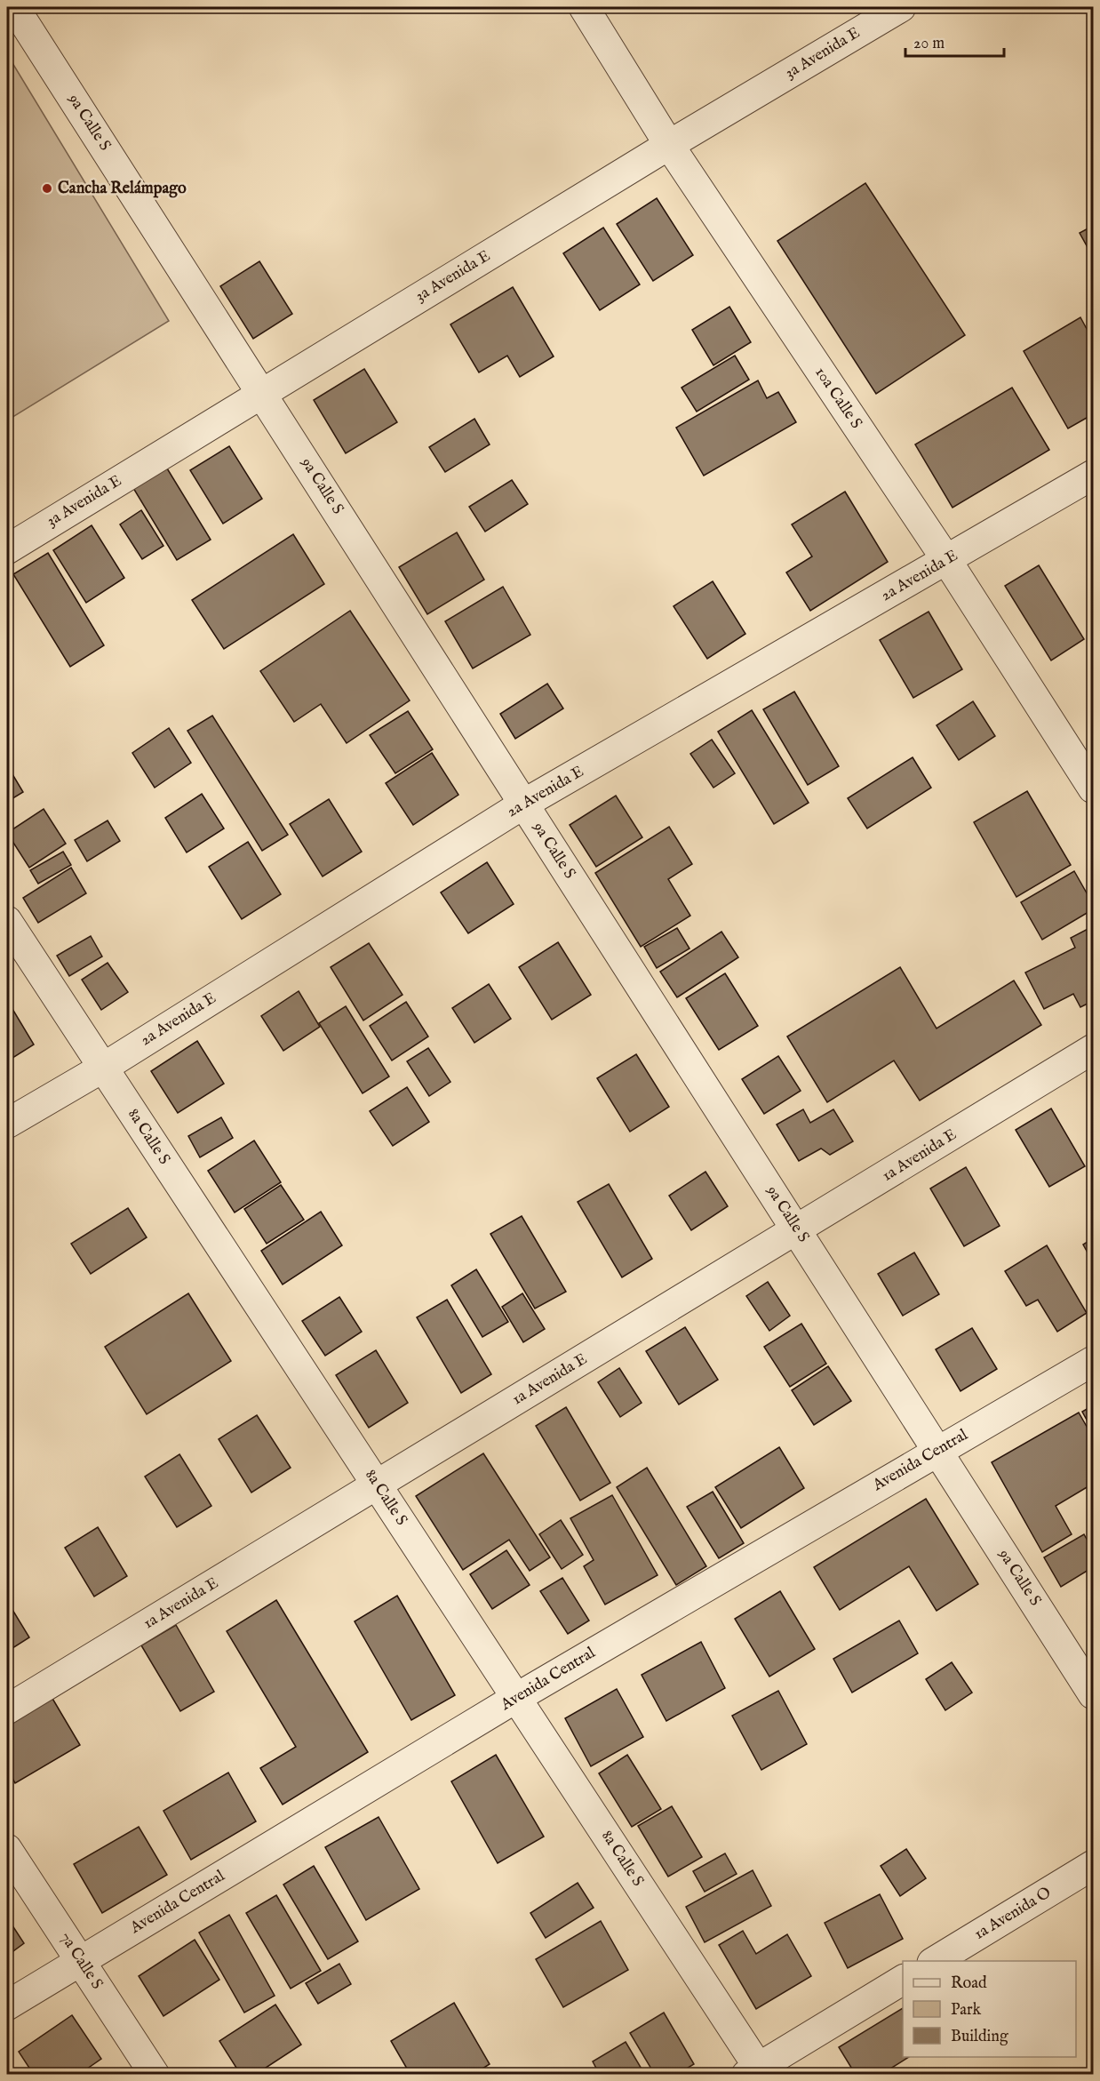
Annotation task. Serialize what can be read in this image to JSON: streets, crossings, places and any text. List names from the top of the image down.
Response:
{
  "streets": {
    "street": [
      "3a Avenida E",
      "9a Calle S",
      "10a Calle S",
      "2a Avenida E",
      "8a Calle S",
      "1a Avenida E",
      "Avenida Central",
      "1a Avenida O",
      "7a Calle S"
    ]
  },
  "crossings": [
    ["3a Avenida E", "9a Calle S"],
    ["3a Avenida E", "10a Calle S"],
    ["9a Calle S", "2a Avenida E"],
    ["9a Calle S", "1a Avenida E"],
    ["9a Calle S", "Avenida Central"],
    ["10a Calle S", "2a Avenida E"],
    ["2a Avenida E", "8a Calle S"],
    ["8a Calle S", "1a Avenida E"],
    ["8a Calle S", "Avenida Central"],
    ["Avenida Central", "7a Calle S"]
  ],
  "places": ["Cancha Relámpago"],
  "legend": ["Road", "Park", "Building"],
  "scale_bar": "20 m"
}
